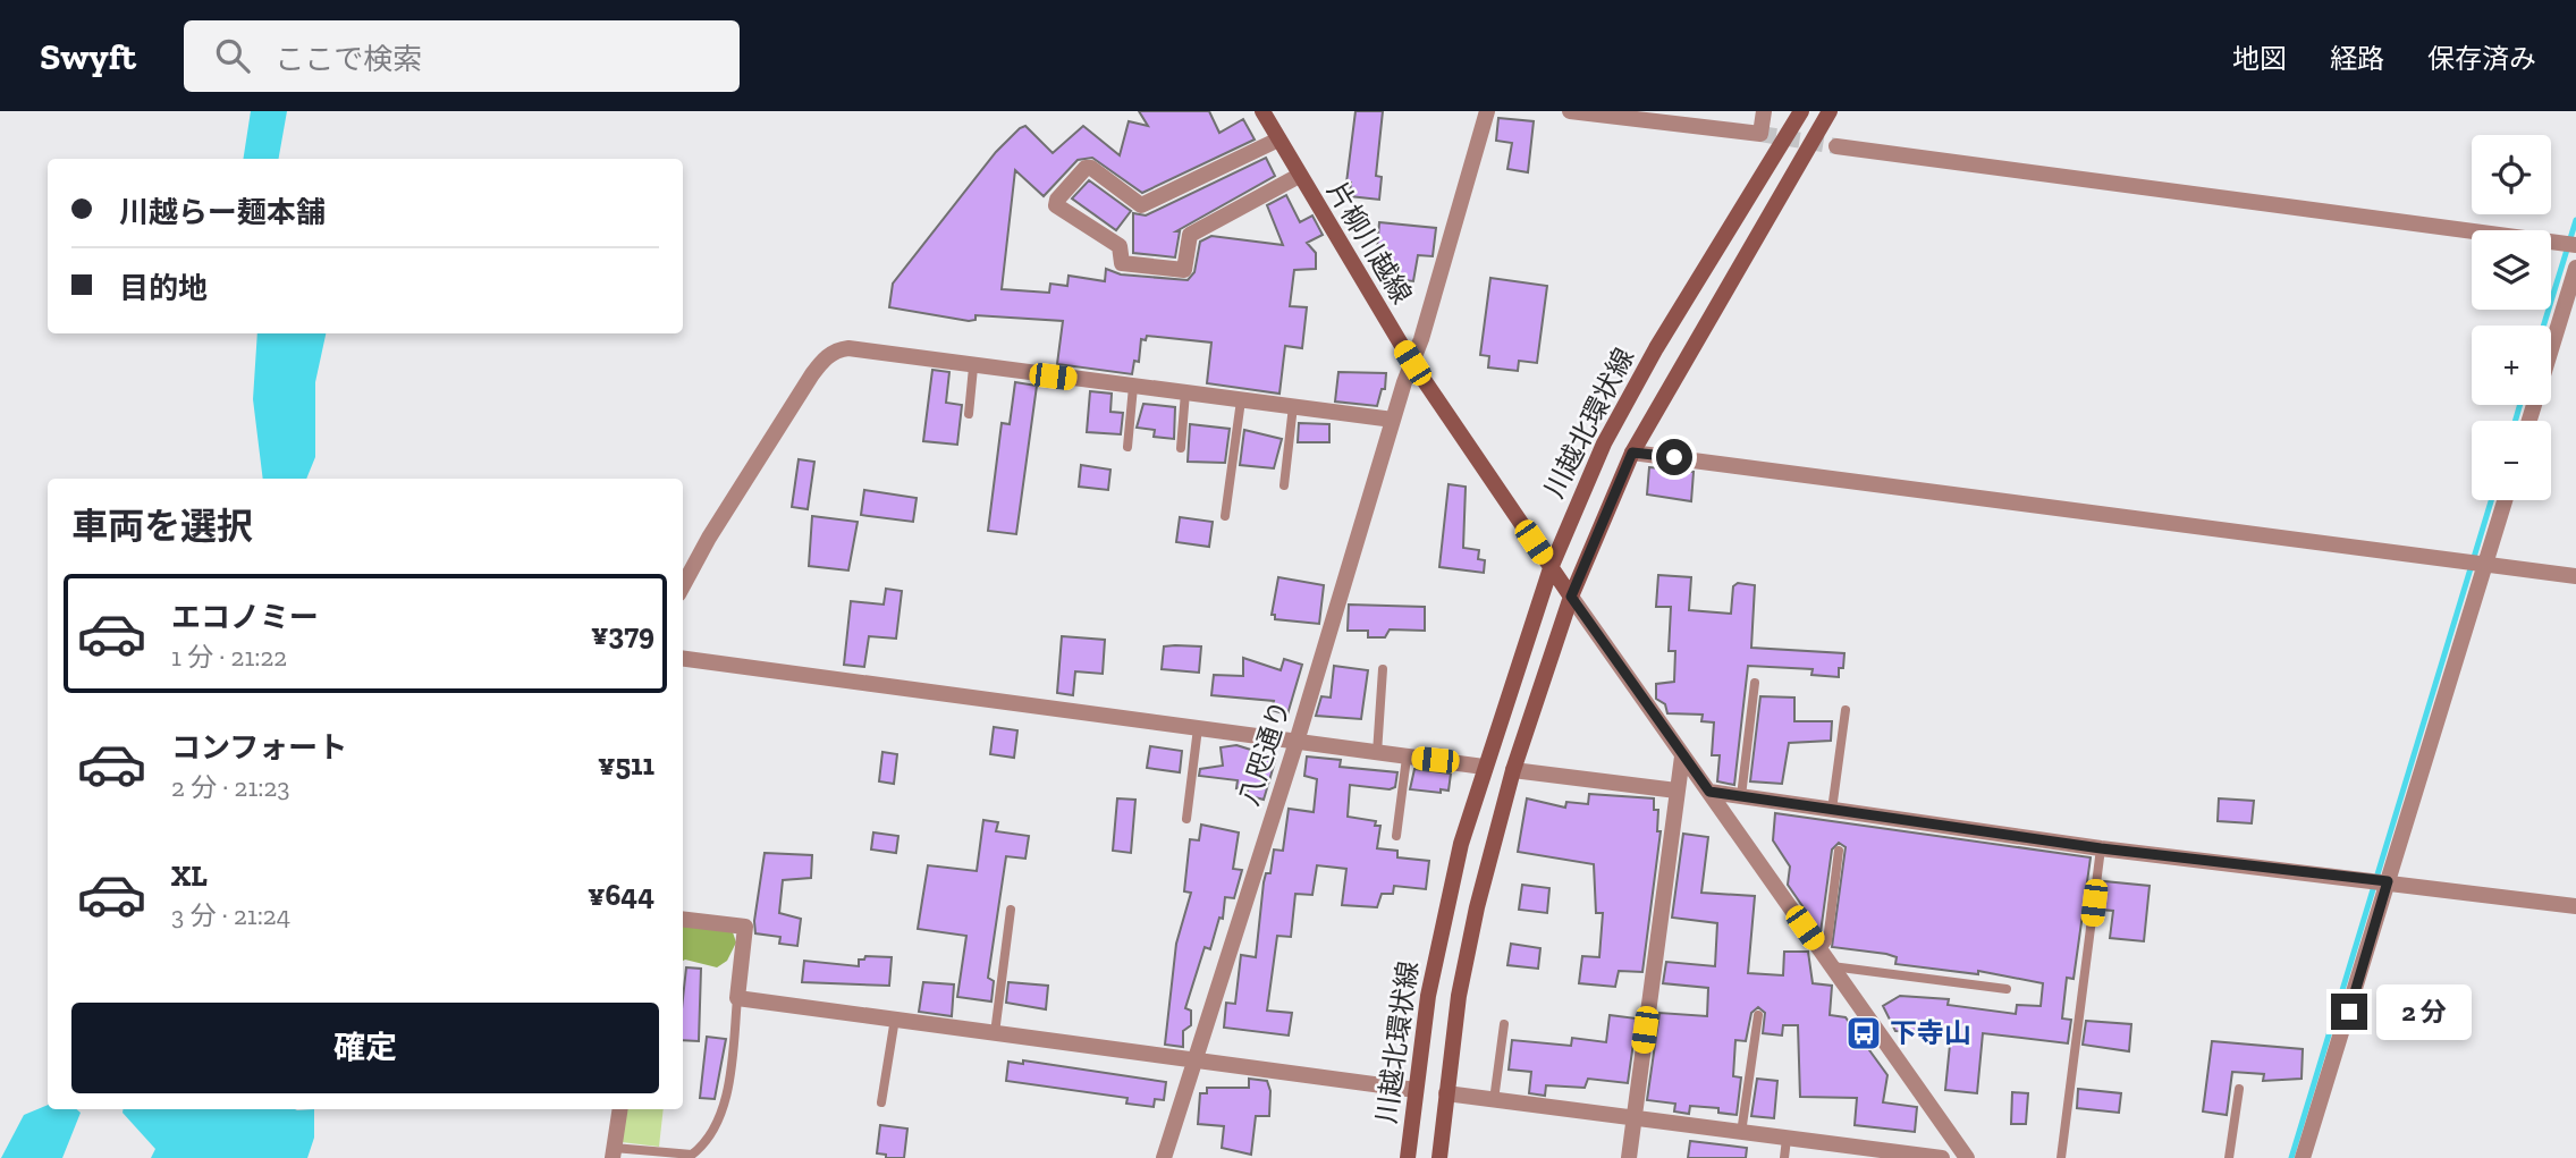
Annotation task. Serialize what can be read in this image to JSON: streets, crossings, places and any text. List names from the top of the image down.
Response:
{
  "streets": {
    "main road": ["片柳川越線", "川越北環状線"],
    "street": ["八咫通り"]
  },
  "crossings": [
    ["片柳川越線", "川越北環状線"],
    ["片柳川越線", "八咫通り"]
  ],
  "places": {
    "bus stop": ["下寺山"]
  },
  "page": {
    "header": "Swyft",
    "search": "ここで検索",
    "nav": ["地図", "経路", "保存済み"],
    "map_buttons": ["+", "−"],
    "banner": ["川越らー麺本舗", "目的地"],
    "heading": "車両を選択",
    "list": [
      {
        "name": "エコノミー",
        "note": "1 分 · 21:22",
        "value": "¥379"
      },
      {
        "name": "コンフォート",
        "note": "2 分 · 21:23",
        "value": "¥511"
      },
      {
        "name": "XL",
        "note": "3 分 · 21:24",
        "value": "¥644"
      }
    ],
    "bubble": "2 分",
    "buttons": "確定"
  }
}
